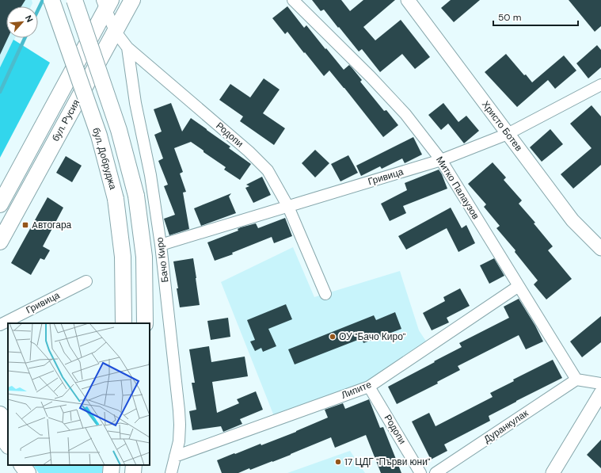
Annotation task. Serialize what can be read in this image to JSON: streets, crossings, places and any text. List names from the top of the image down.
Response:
{
  "streets": {
    "main road": ["бул. Русия", "бул. Добруджа"],
    "street": [
      "Христо Ботев",
      "Родопи",
      "Гривица",
      "Митко Палаузов",
      "Бачо Киро",
      "Липите",
      "Дуранкулак"
    ]
  },
  "crossings": [
    ["бул. Русия", "Родопи"],
    ["Христо Ботев", "Гривица"],
    ["Родопи", "Гривица"],
    ["Родопи", "Бачо Киро"],
    ["Родопи", "Липите"],
    ["Гривица", "Митко Палаузов"],
    ["Гривица", "Бачо Киро"],
    ["Митко Палаузов", "Липите"],
    ["Митко Палаузов", "Дуранкулак"],
    ["Бачо Киро", "Липите"]
  ],
  "places": {
    "transit": ["Aвтогара"],
    "other": ["ОУ \"Бачо Киро\"", "17 ЦДГ \"Първи юни\""]
  },
  "scale_bar": "50 m",
  "north": "top right"
}
